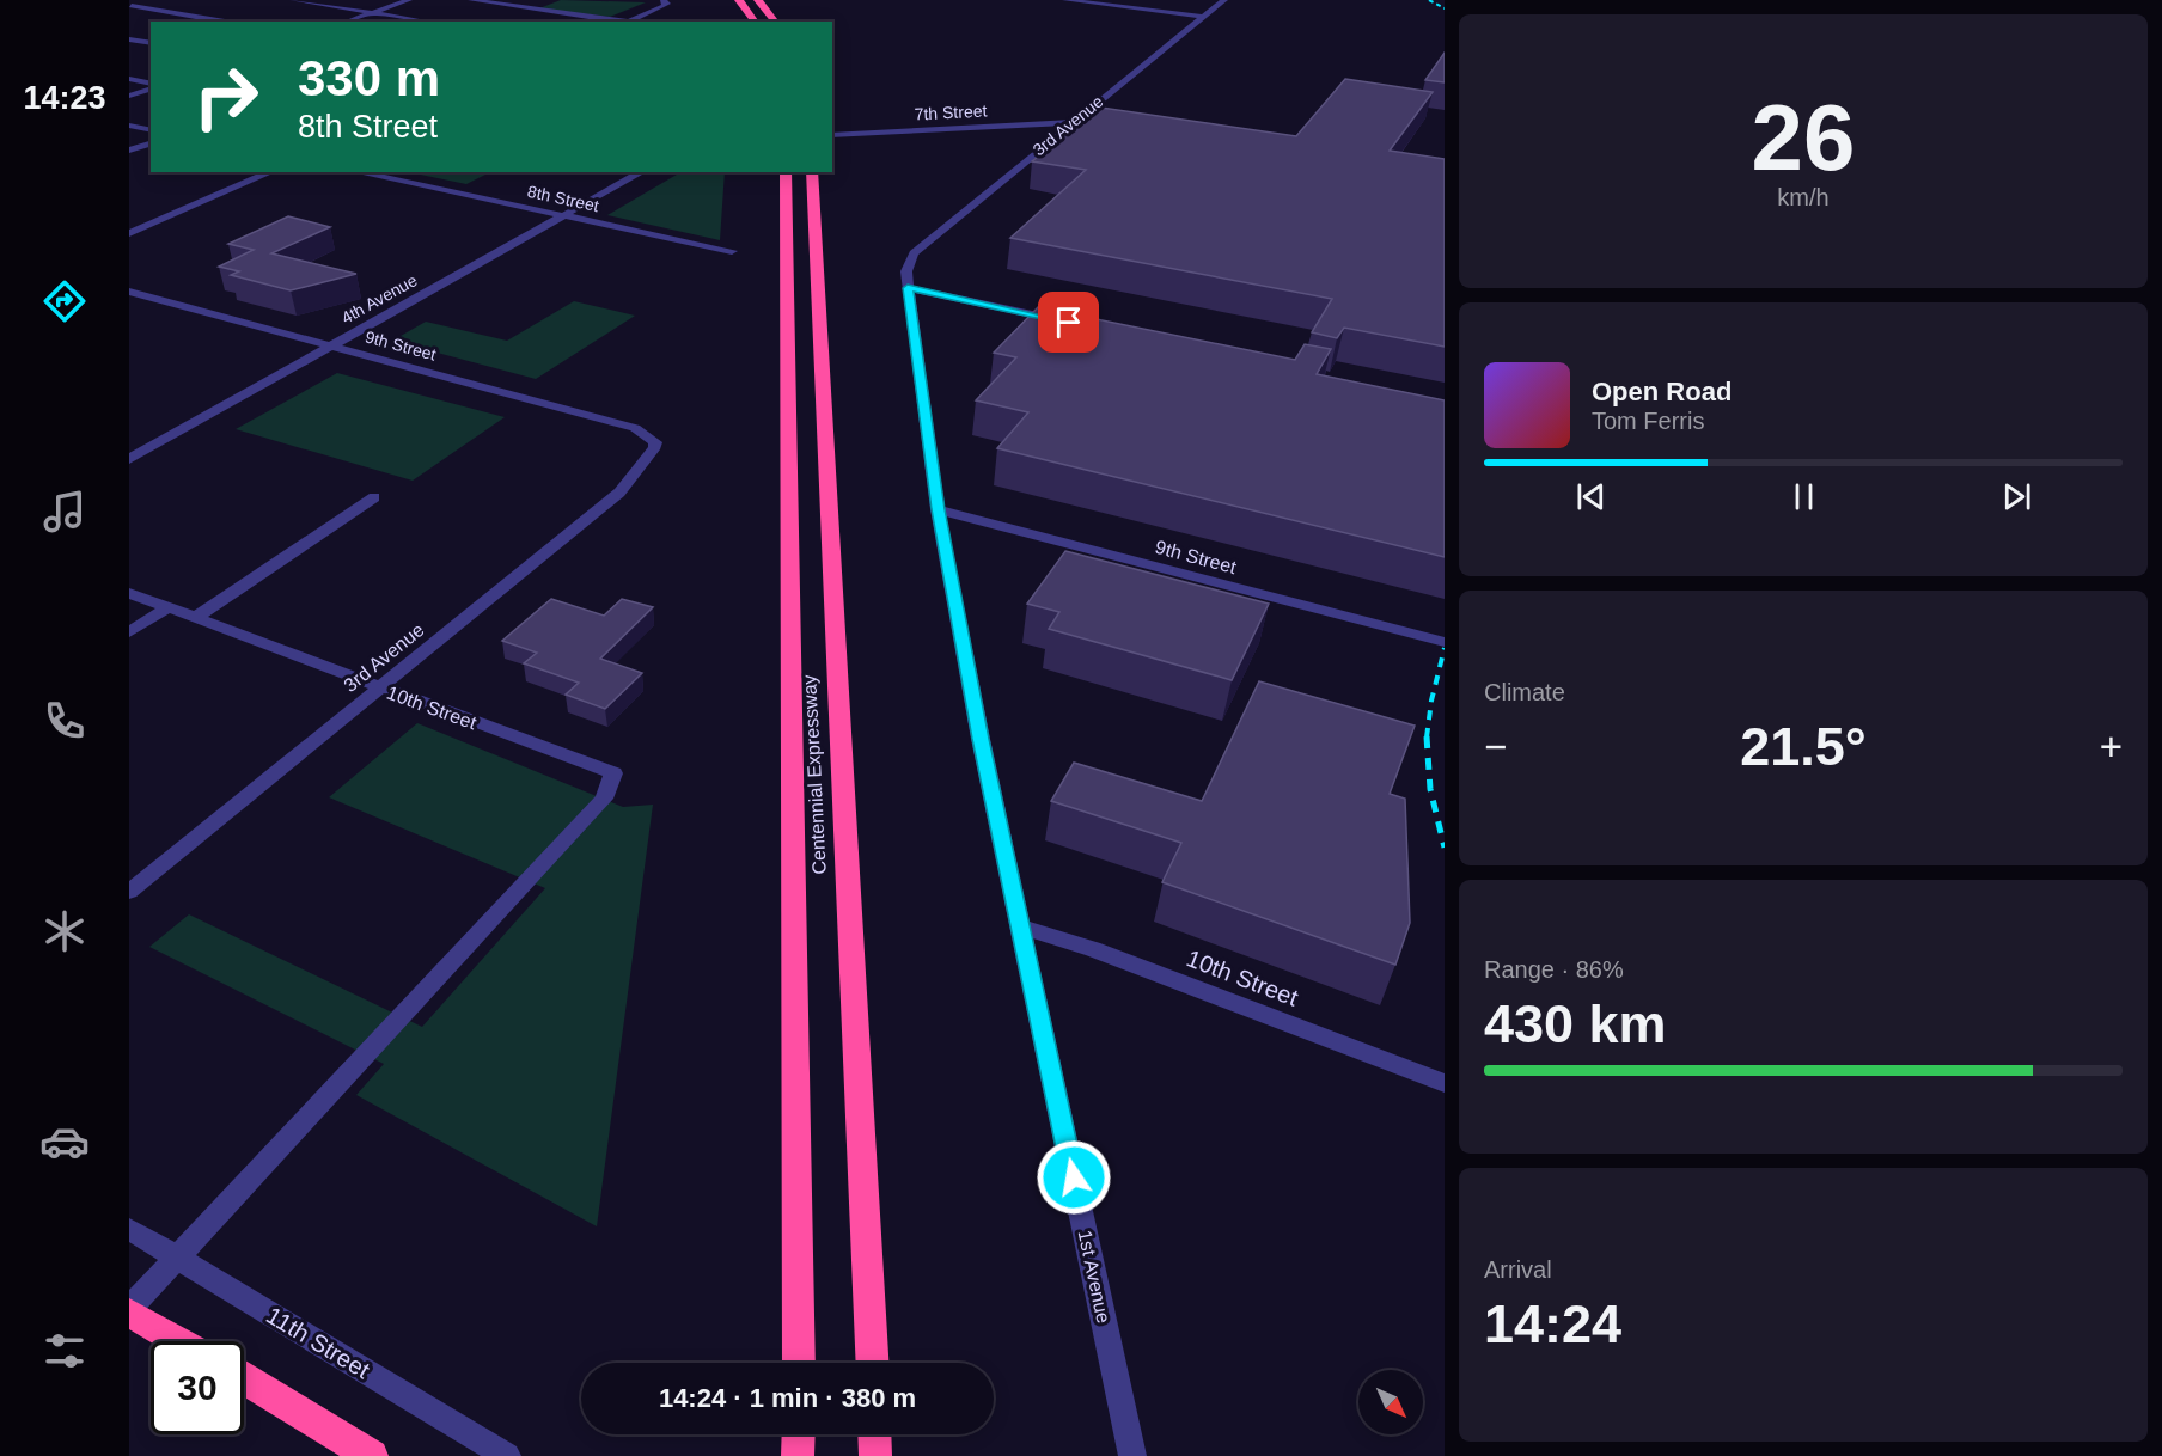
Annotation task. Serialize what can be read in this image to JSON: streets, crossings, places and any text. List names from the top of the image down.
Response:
{
  "streets": {
    "highway": ["Centennial Expressway"],
    "street": [
      "7th Street",
      "3rd Avenue",
      "8th Street",
      "4th Avenue",
      "9th Street",
      "10th Street",
      "1st Avenue",
      "11th Street"
    ]
  },
  "crossings": [
    ["7th Street", "3rd Avenue"],
    ["3rd Avenue", "9th Street"],
    ["3rd Avenue", "10th Street"],
    ["3rd Avenue", "1st Avenue"],
    ["8th Street", "4th Avenue"],
    ["4th Avenue", "9th Street"],
    ["9th Street", "1st Avenue"],
    ["10th Street", "1st Avenue"],
    ["10th Street", "11th Street"]
  ],
  "north": "bottom right",
  "page": {
    "tabs": "14:23",
    "tile": [
      ["26", "km/h"],
      "Climate",
      ["Range · 86%", "430 km"],
      ["Arrival", "14:24"]
    ],
    "turn": ["330 m", "8th Street"],
    "song": ["Open Road", "Tom Ferris"],
    "heat": ["−", "21.5°", "+"],
    "limit": "30",
    "trip": "14:24 · 1 min · 380 m"
  }
}
